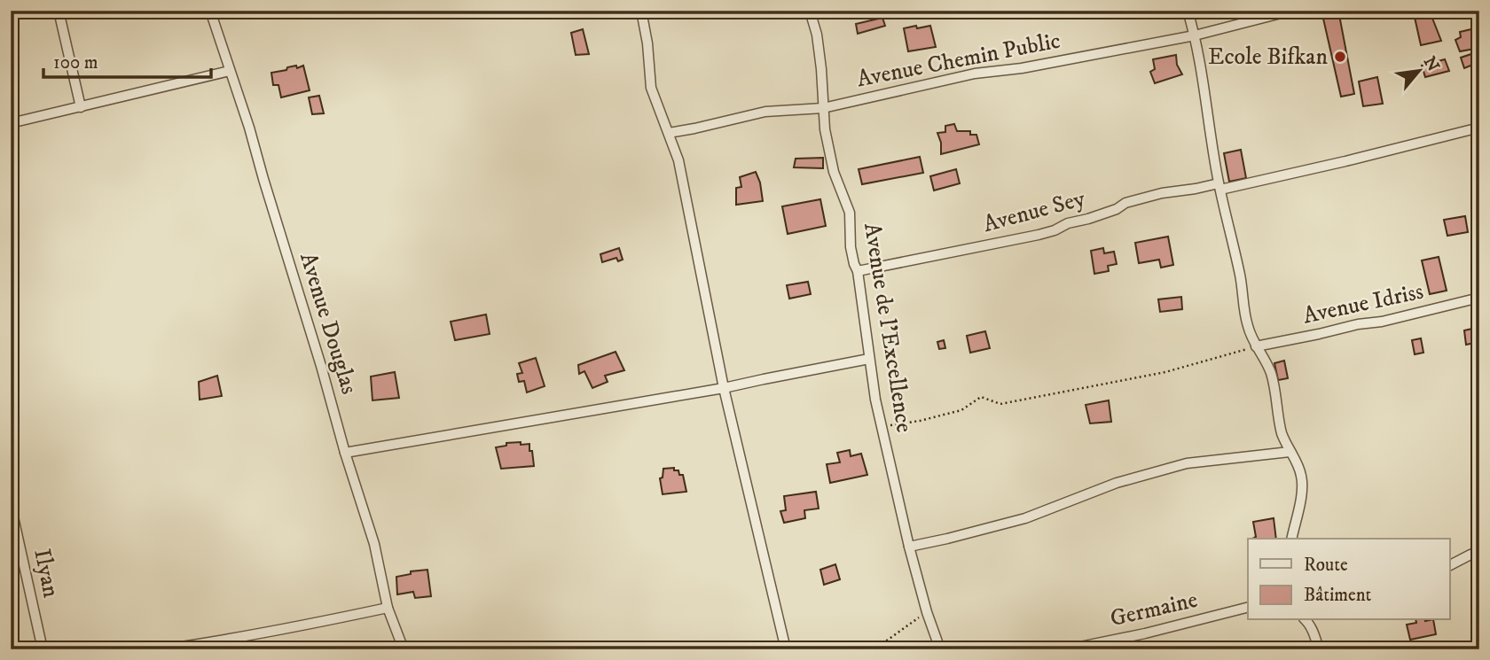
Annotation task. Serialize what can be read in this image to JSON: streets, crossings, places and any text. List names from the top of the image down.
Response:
{
  "streets": {
    "street": [
      "Avenue Chemin Public",
      "Avenue Sey",
      "Avenue Idriss",
      "Avenue Douglas",
      "Avenue de l'Excellence",
      "Ilyan",
      "Germaine"
    ]
  },
  "crossings": [
    ["Avenue Chemin Public", "Avenue de l'Excellence"],
    ["Avenue Sey", "Avenue de l'Excellence"]
  ],
  "places": ["Ecole Bifkan"],
  "legend": ["Route", "Bâtiment"],
  "scale_bar": "100 m",
  "north": "top right"
}
